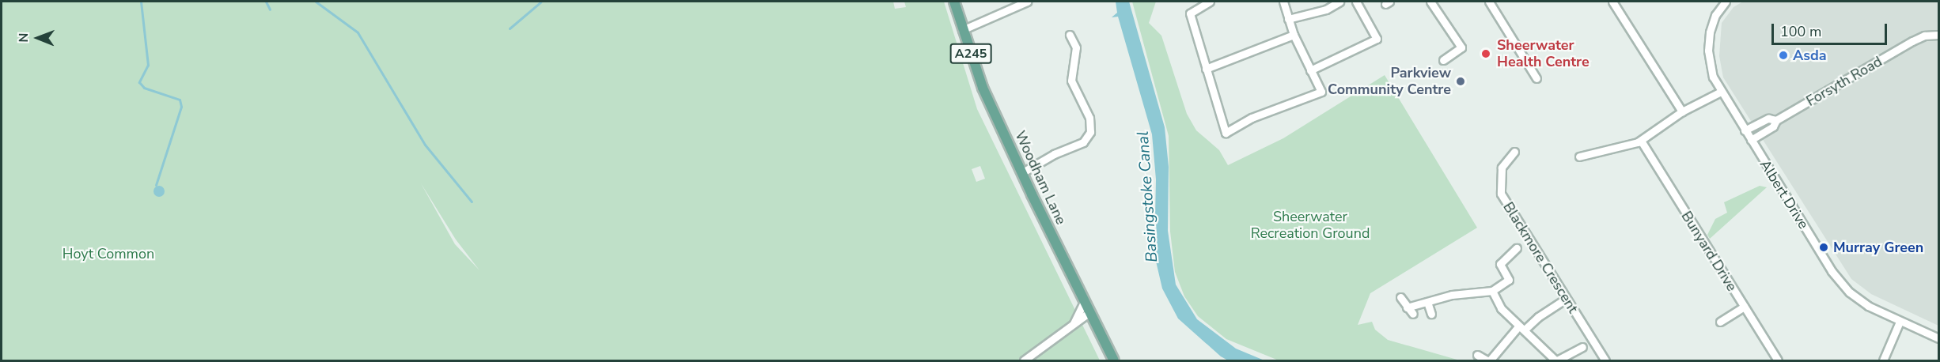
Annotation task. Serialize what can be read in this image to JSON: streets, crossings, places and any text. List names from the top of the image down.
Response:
{
  "streets": {
    "main road": ["A245", "Woodham Lane"],
    "street": [
      "Forsyth Road",
      "Albert Drive",
      "Bunyard Drive",
      "Blackmore Crescent"
    ]
  },
  "crossings": [
    ["Forsyth Road", "Albert Drive"]
  ],
  "water": ["Basingstoke Canal"],
  "parks": ["Sheerwater Recreation Ground", "Hoyt Common"],
  "places": [
    "Sheerwater Health Centre",
    "Asda",
    "Parkview Community Centre",
    "Murray Green"
  ],
  "scale_bar": "100 m",
  "north": "left"
}
